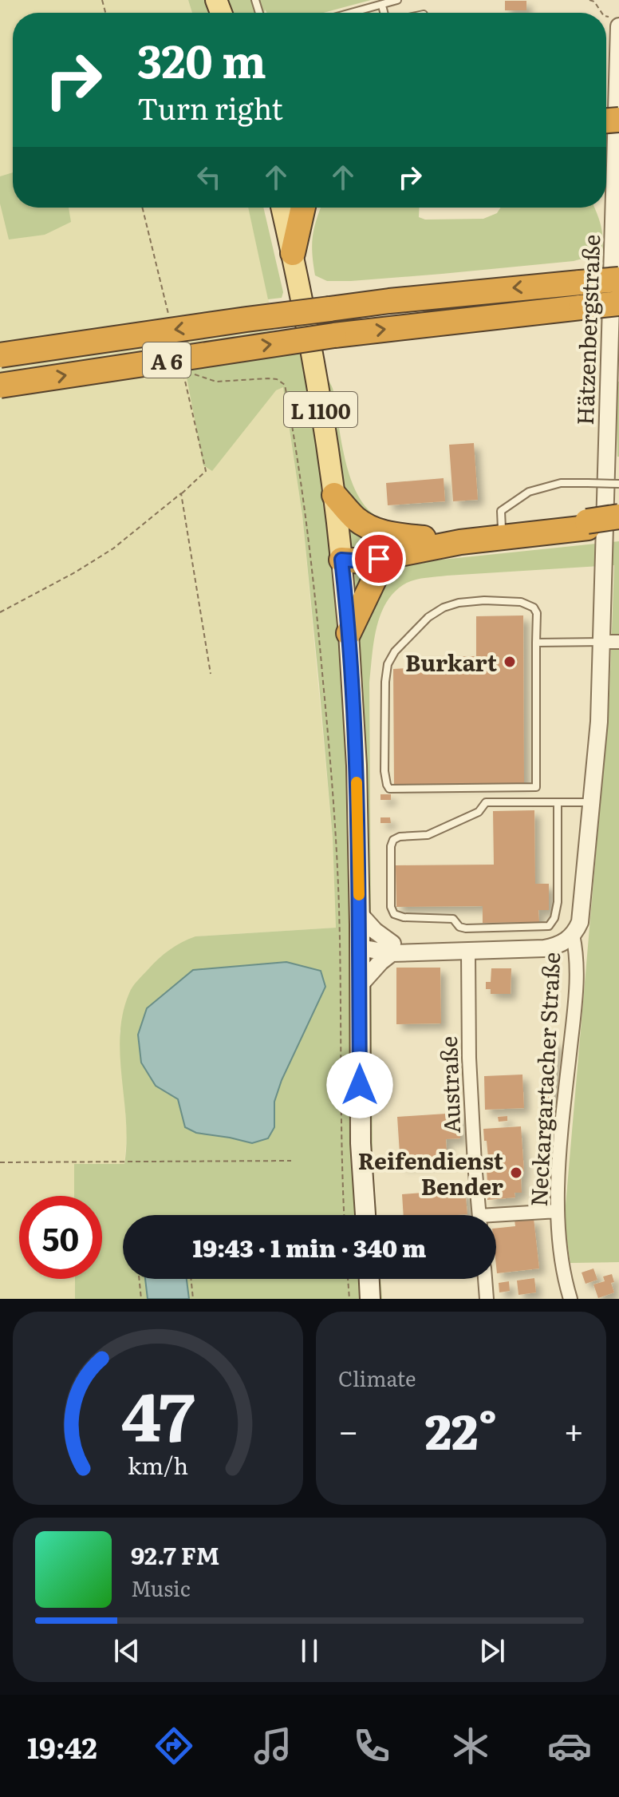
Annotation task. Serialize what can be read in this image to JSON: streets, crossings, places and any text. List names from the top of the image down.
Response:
{
  "streets": {
    "highway": ["A 6"],
    "main road": ["L 1100"],
    "street": ["Hätzenbergstraße", "Neckargartacher Straße", "Austraße"]
  },
  "crossings": [
    ["Hätzenbergstraße", "Neckargartacher Straße"],
    ["Neckargartacher Straße", "Austraße"]
  ],
  "places": ["Burkart", "Reifendienst Bender"],
  "page": {
    "turn": ["320 m", "Turn right"],
    "limit": "50",
    "trip": "19:43 · 1 min · 340 m",
    "tile": "Climate",
    "heat": ["−", "22°", "+"],
    "song": ["92.7 FM", "Music"],
    "tabs": "19:42",
    "gauge": ["47", "km/h"]
  }
}
